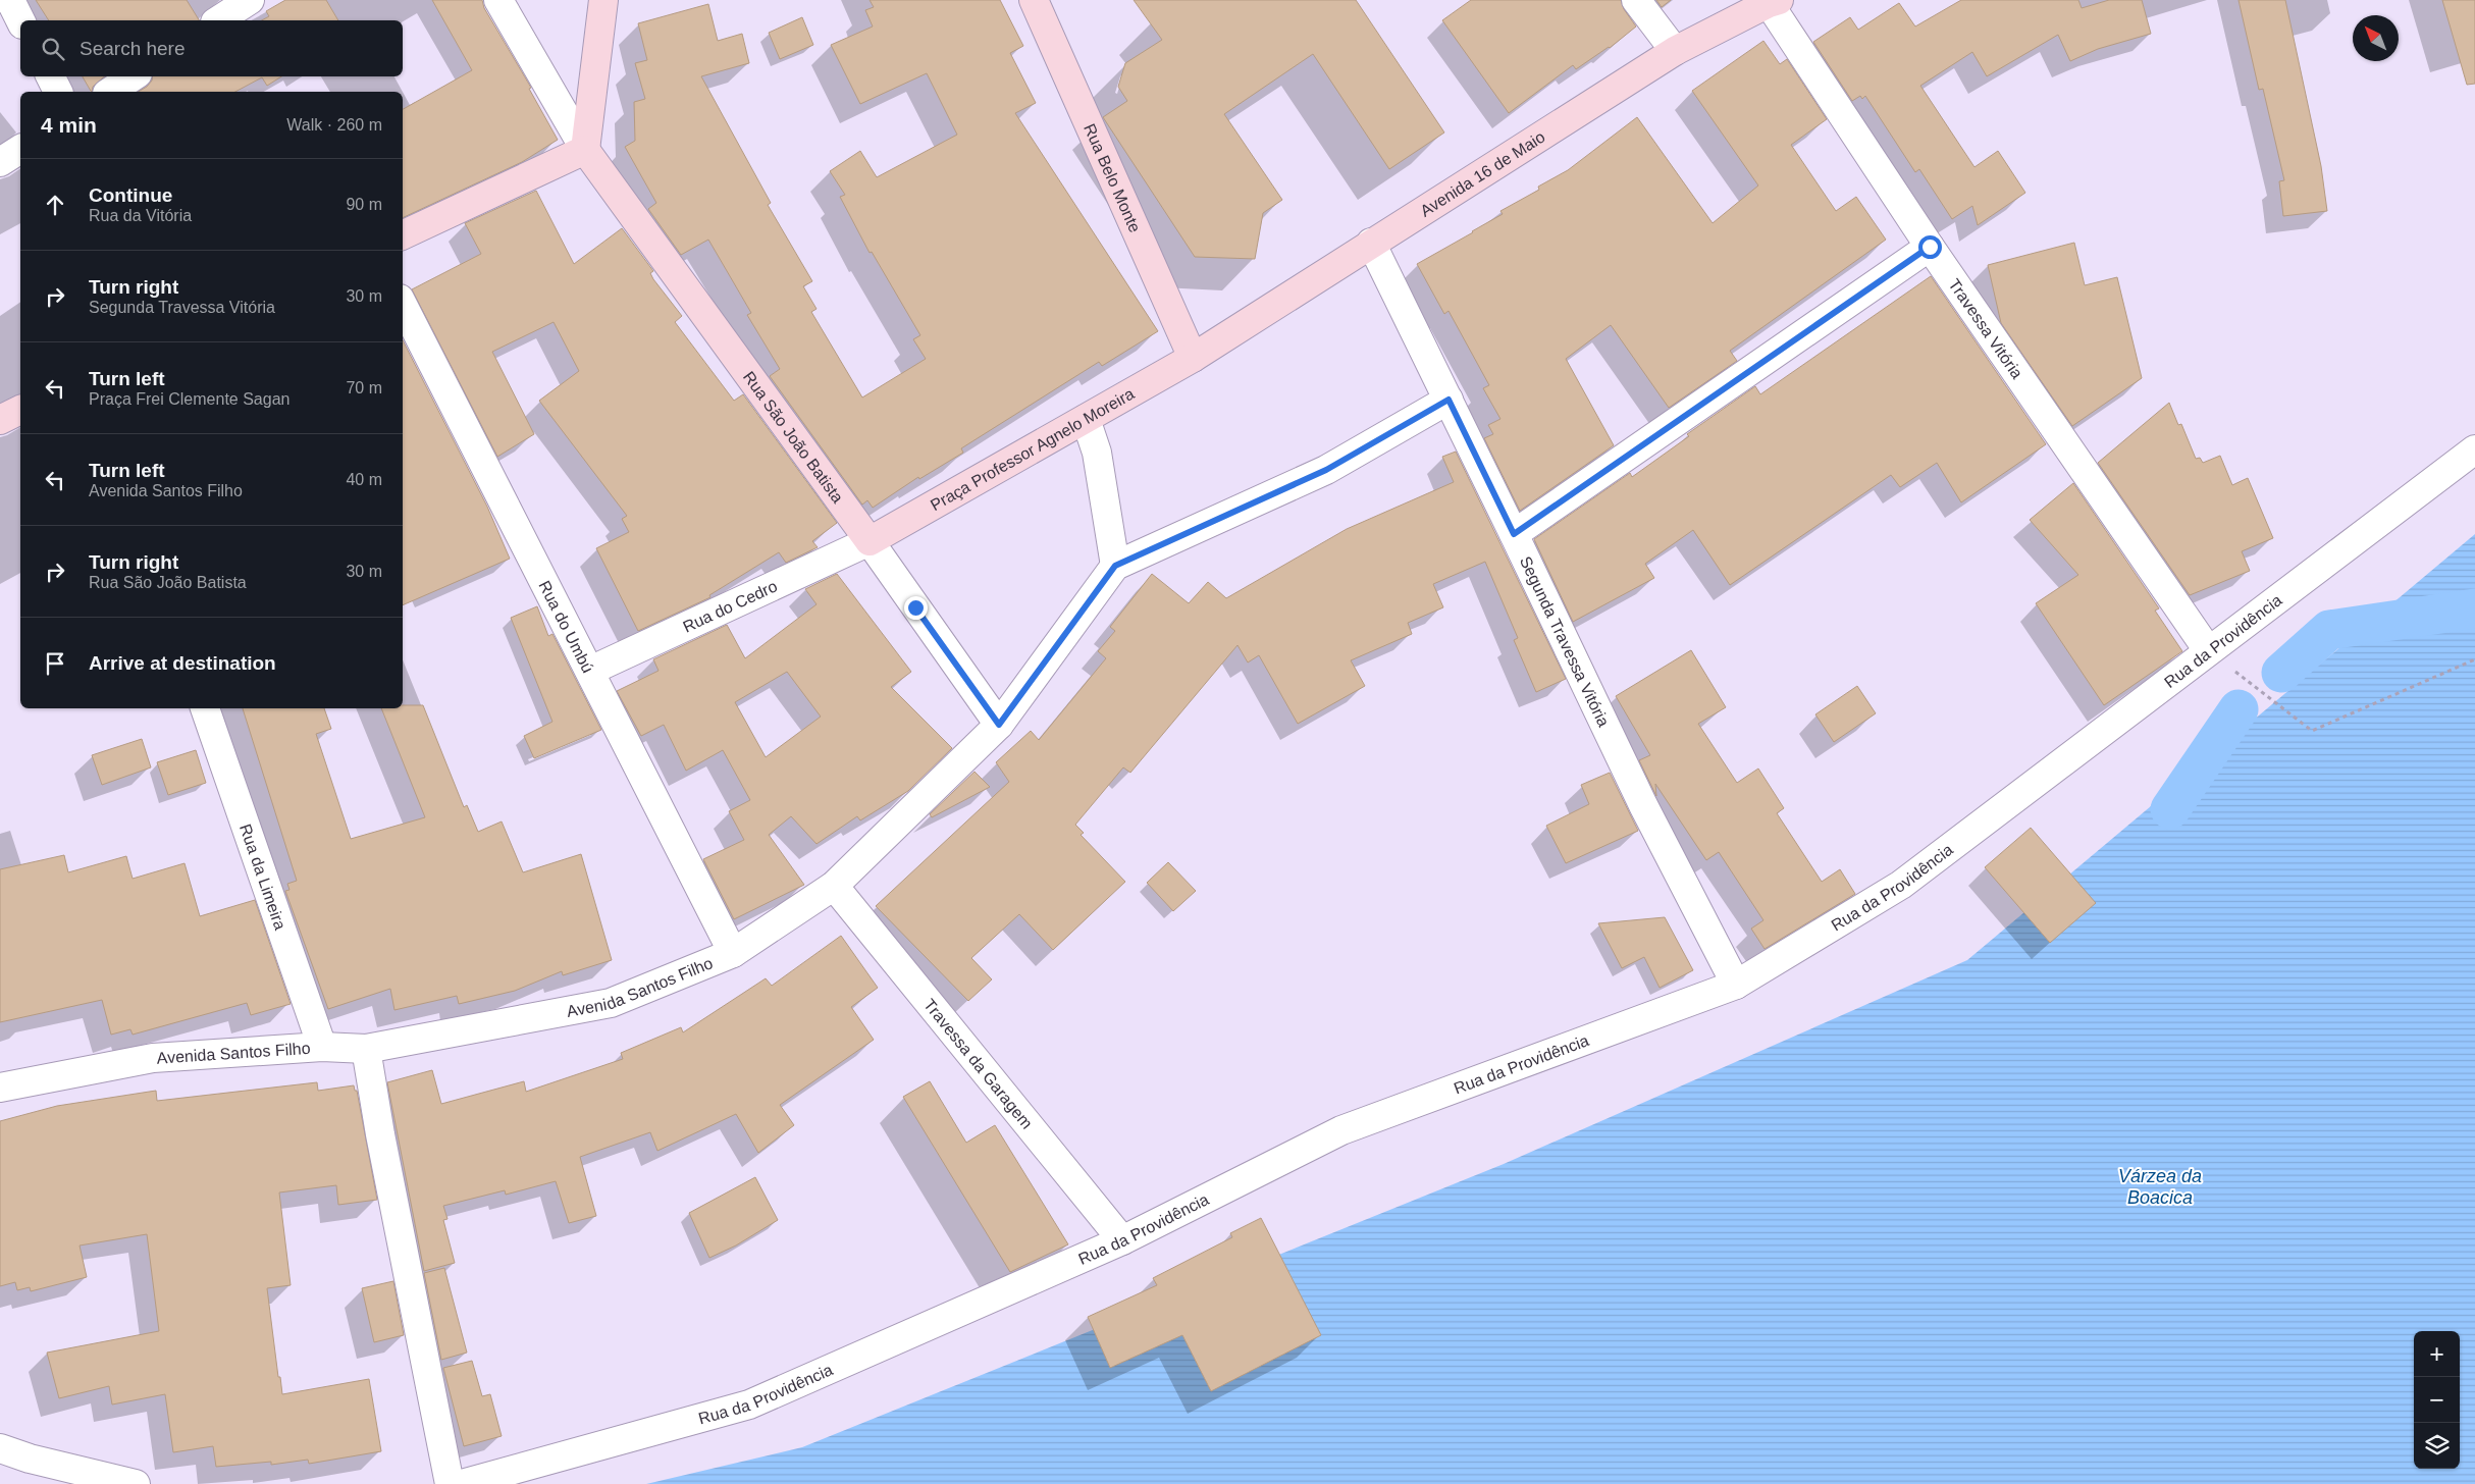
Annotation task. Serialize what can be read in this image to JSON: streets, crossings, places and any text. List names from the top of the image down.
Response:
{
  "streets": {
    "street": [
      "Avenida 16 de Maio",
      "Rua Belo Monte",
      "Travessa Vitória",
      "Rua São João Batista",
      "Praça Professor Agnelo Moreira",
      "Rua do Cedro",
      "Rua do Umbú",
      "Rua da Providência",
      "Segunda Travessa Vitória",
      "Rua da Limeira",
      "Avenida Santos Filho",
      "Travessa da Garagem"
    ]
  },
  "crossings": [
    ["Avenida 16 de Maio", "Rua Belo Monte"],
    ["Avenida 16 de Maio", "Travessa Vitória"],
    ["Avenida 16 de Maio", "Praça Professor Agnelo Moreira"],
    ["Avenida 16 de Maio", "Segunda Travessa Vitória"],
    ["Rua Belo Monte", "Praça Professor Agnelo Moreira"],
    ["Travessa Vitória", "Rua da Providência"],
    ["Rua São João Batista", "Praça Professor Agnelo Moreira"],
    ["Rua São João Batista", "Rua do Cedro"],
    ["Rua São João Batista", "Avenida Santos Filho"],
    ["Praça Professor Agnelo Moreira", "Rua do Cedro"],
    ["Rua do Cedro", "Rua do Umbú"],
    ["Rua do Umbú", "Avenida Santos Filho"],
    ["Rua da Providência", "Segunda Travessa Vitória"],
    ["Rua da Providência", "Travessa da Garagem"],
    ["Rua da Limeira", "Avenida Santos Filho"],
    ["Avenida Santos Filho", "Travessa da Garagem"]
  ],
  "water": ["Várzea da Boacica"],
  "north": "top left",
  "page": {
    "search": "Search here",
    "heading": ["4 min", "Walk · 260 m"],
    "list": [
      ["Continue", "Rua da Vitória", "90 m"],
      ["Turn right", "Segunda Travessa Vitória", "30 m"],
      ["Turn left", "Praça Frei Clemente Sagan", "70 m"],
      ["Turn left", "Avenida Santos Filho", "40 m"],
      ["Turn right", "Rua São João Batista", "30 m"],
      "Arrive at destination"
    ],
    "map_buttons": ["+", "−"]
  }
}
